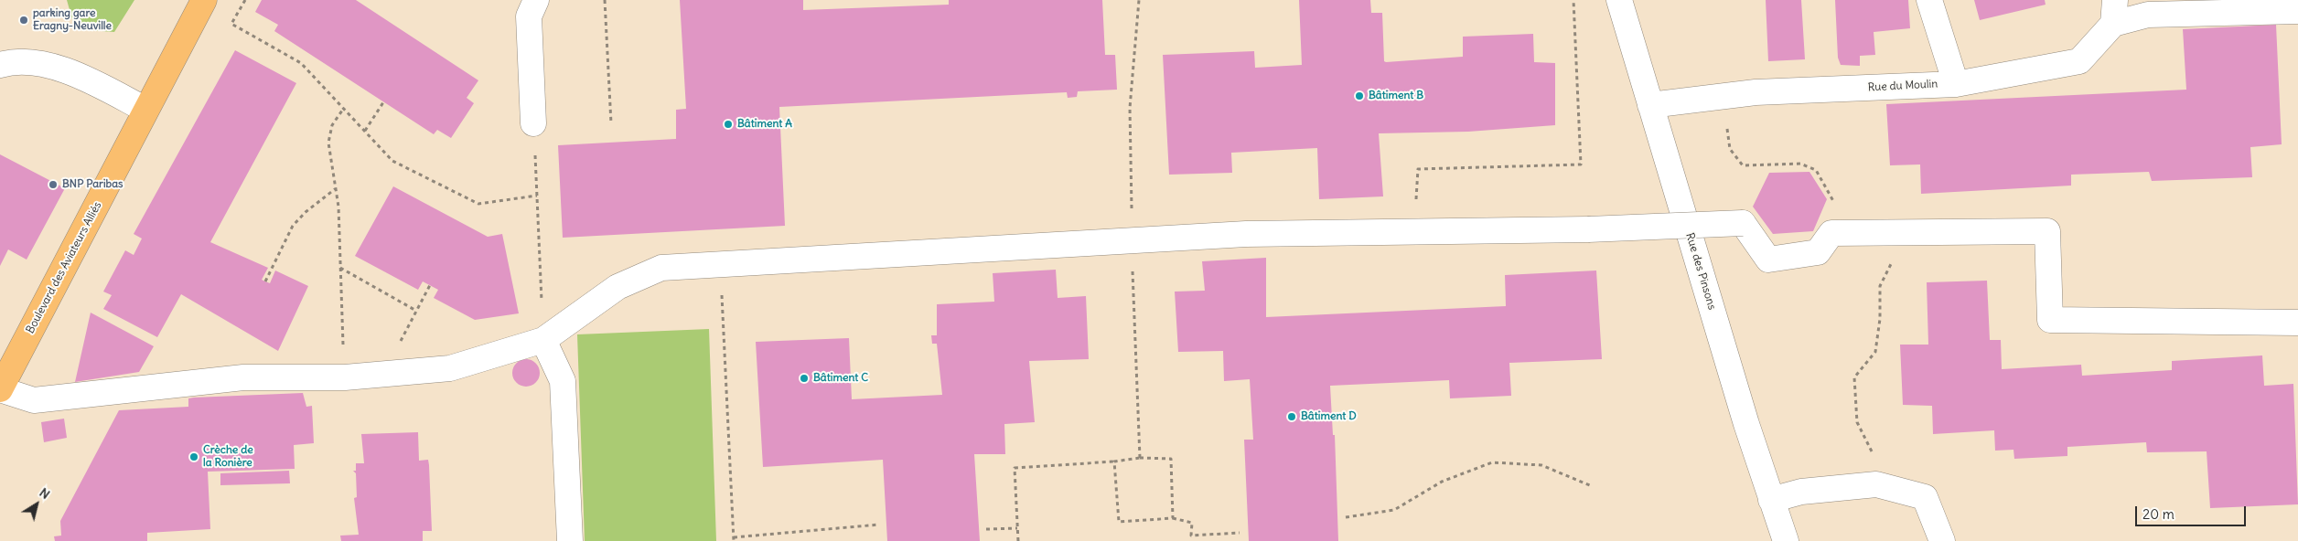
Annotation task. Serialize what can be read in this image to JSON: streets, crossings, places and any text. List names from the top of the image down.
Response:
{
  "streets": {
    "main road": ["Boulevard des Aviateurs Alliés"],
    "street": ["Rue du Moulin", "Rue des Pinsons"]
  },
  "crossings": [
    ["Rue du Moulin", "Rue des Pinsons"]
  ],
  "places": [
    "parking gare Eragny-Neuville",
    "Bâtiment B",
    "Bâtiment A",
    "BNP Paribas",
    "Bâtiment C",
    "Bâtiment D",
    "Crèche de la Ronière"
  ],
  "scale_bar": "20 m",
  "north": "top right"
}
